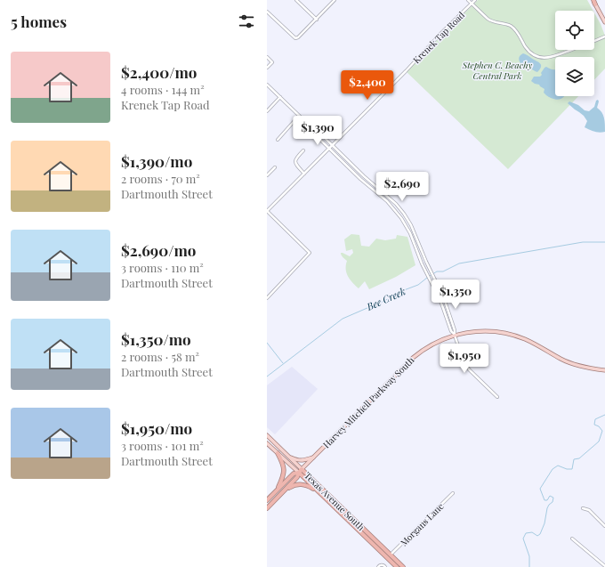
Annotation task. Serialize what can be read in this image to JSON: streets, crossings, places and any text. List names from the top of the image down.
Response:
{
  "streets": {
    "highway": ["Harvey Mitchell Parkway South", "Texas Avenue South"],
    "street": ["Krenek Tap Road", "Morgans Lane"]
  },
  "crossings": [
    ["Harvey Mitchell Parkway South", "Texas Avenue South"],
    ["Texas Avenue South", "Morgans Lane"]
  ],
  "water": ["Bee Creek"],
  "parks": ["Stephen C. Beachy Central Park"],
  "page": {
    "heading": "5 homes",
    "list": [
      {
        "name": "$2,400/mo",
        "note": "4 rooms · 144 m² · Krenek Tap Road"
      },
      {
        "name": "$1,390/mo",
        "note": "2 rooms · 70 m² · Dartmouth Street"
      },
      {
        "name": "$2,690/mo",
        "note": "3 rooms · 110 m² · Dartmouth Street"
      },
      {
        "name": "$1,350/mo",
        "note": "2 rooms · 58 m² · Dartmouth Street"
      },
      {
        "name": "$1,950/mo",
        "note": "3 rooms · 101 m² · Dartmouth Street"
      }
    ],
    "price": [
      "$2,400",
      "$1,390",
      "$2,690",
      "$1,350",
      "$1,950"
    ]
  }
}
